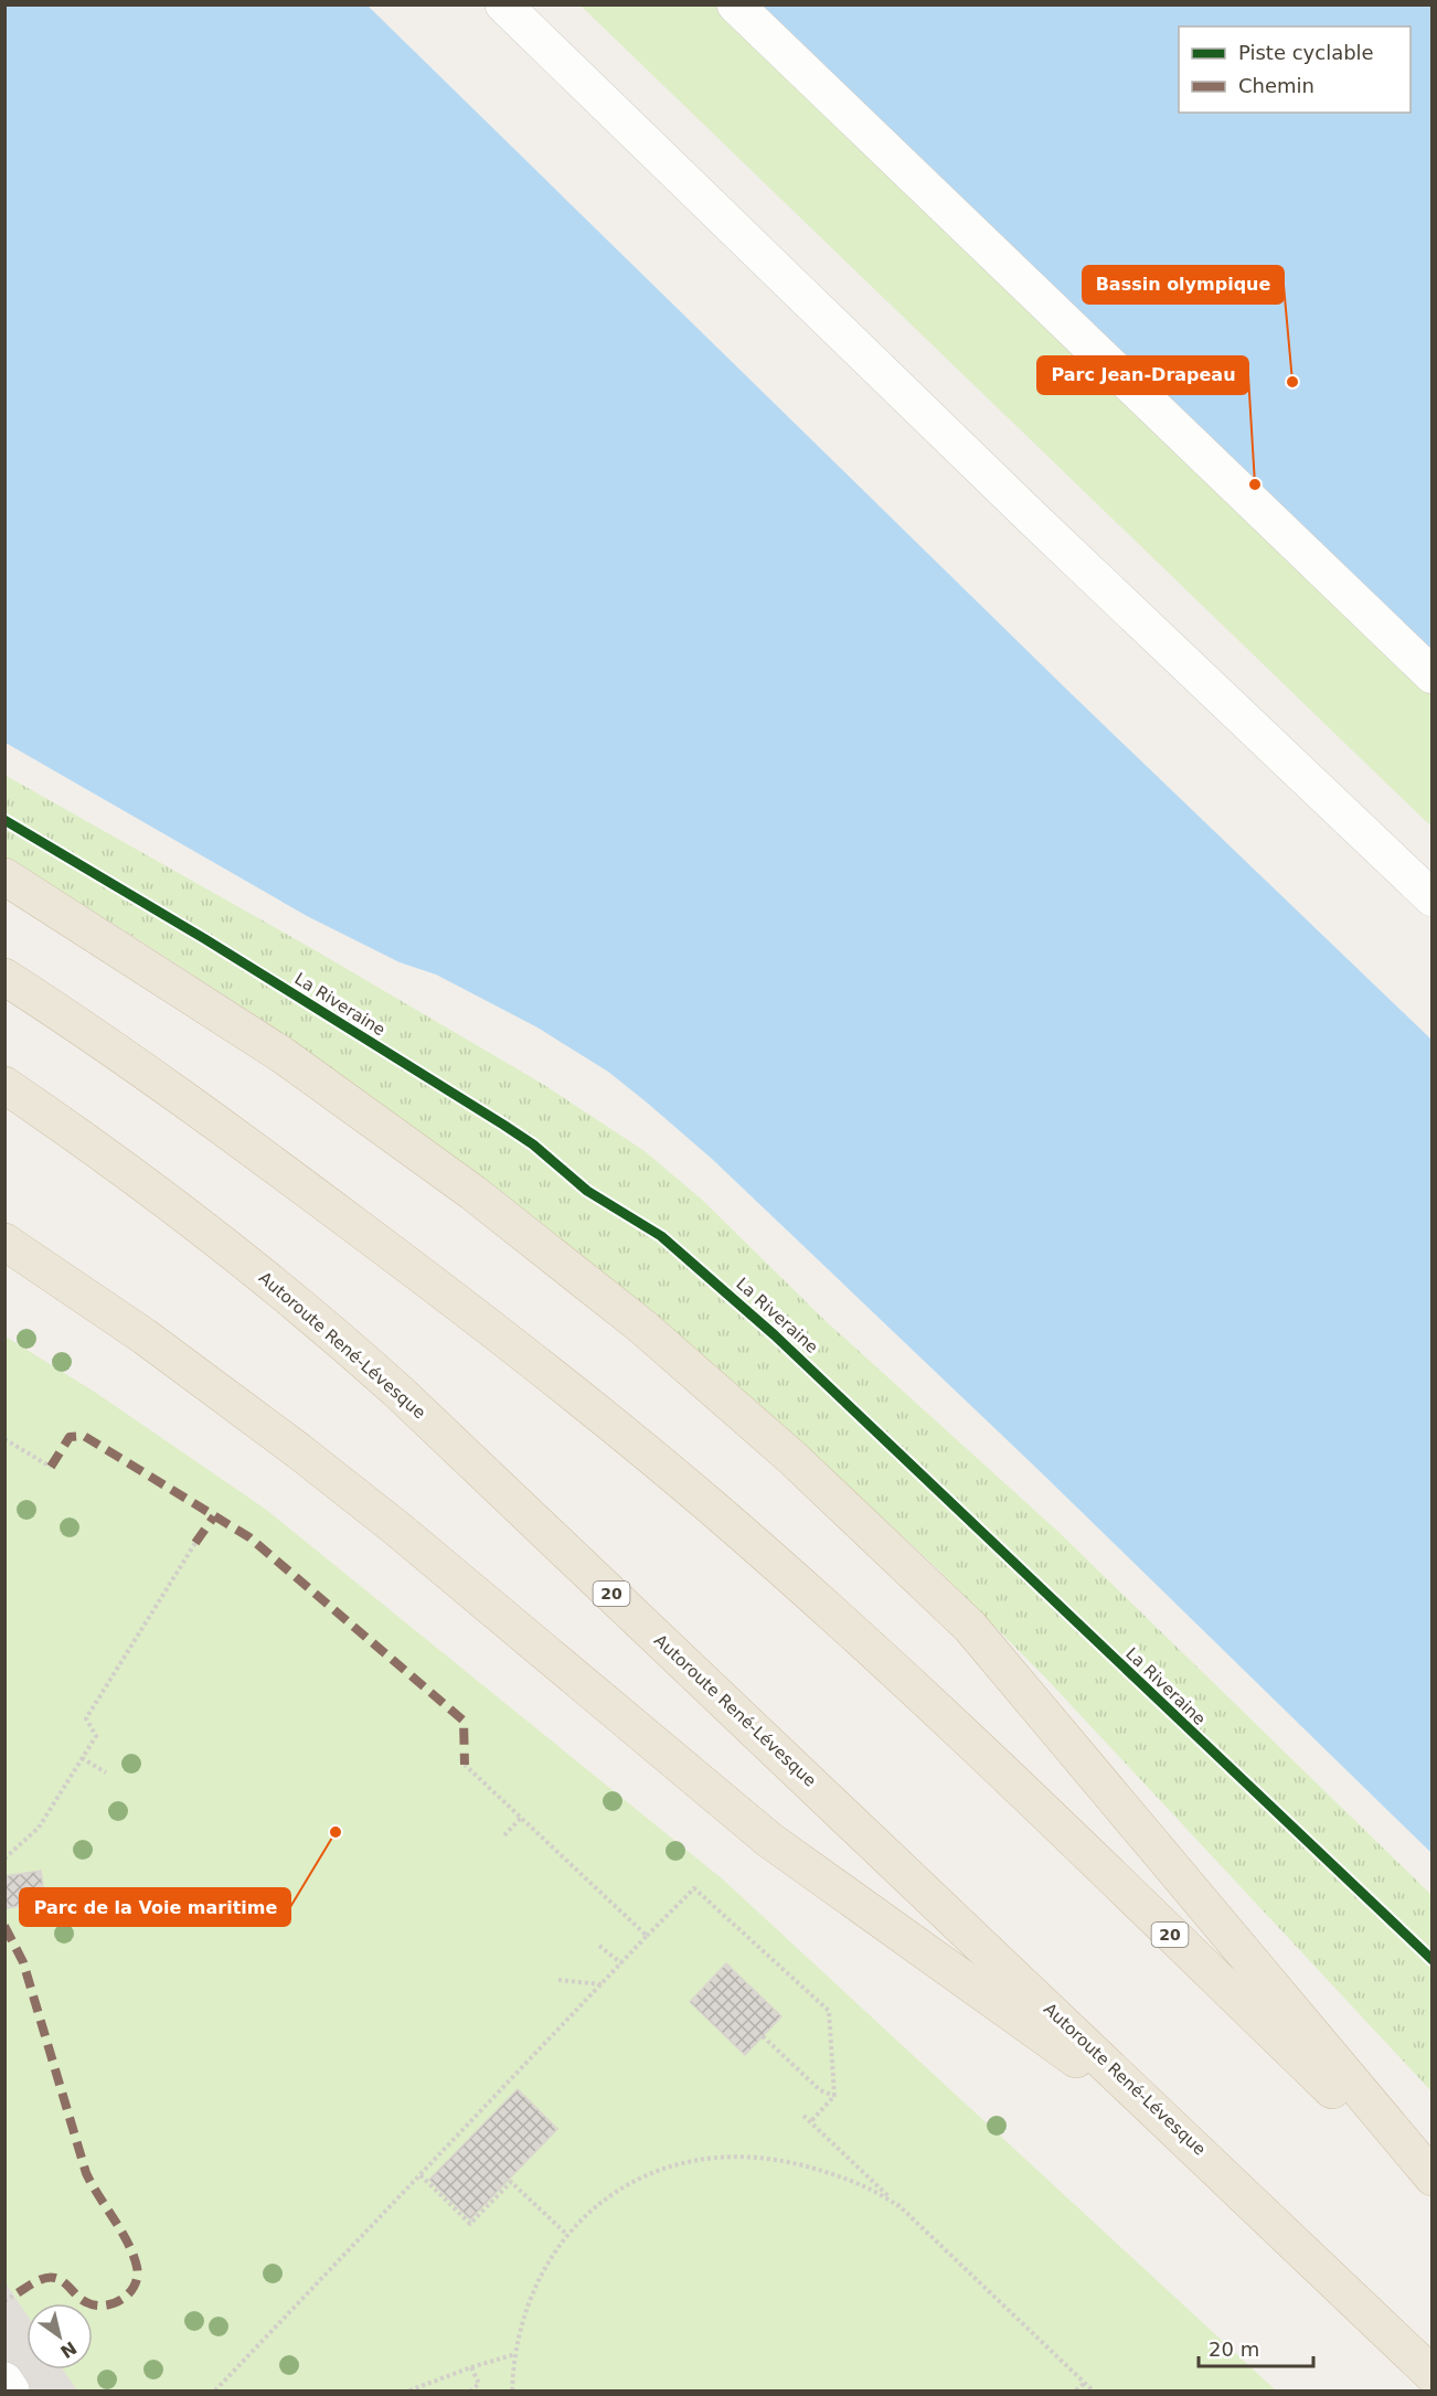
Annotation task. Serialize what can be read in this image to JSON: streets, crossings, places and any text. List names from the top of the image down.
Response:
{
  "streets": {
    "highway": ["Autoroute René-Lévesque", "20"],
    "cycle path": ["La Riveraine"]
  },
  "places": ["Bassin olympique", "Parc Jean-Drapeau", "Parc de la Voie maritime"],
  "legend": ["Piste cyclable", "Chemin"],
  "scale_bar": "20 m",
  "north": "bottom right"
}
